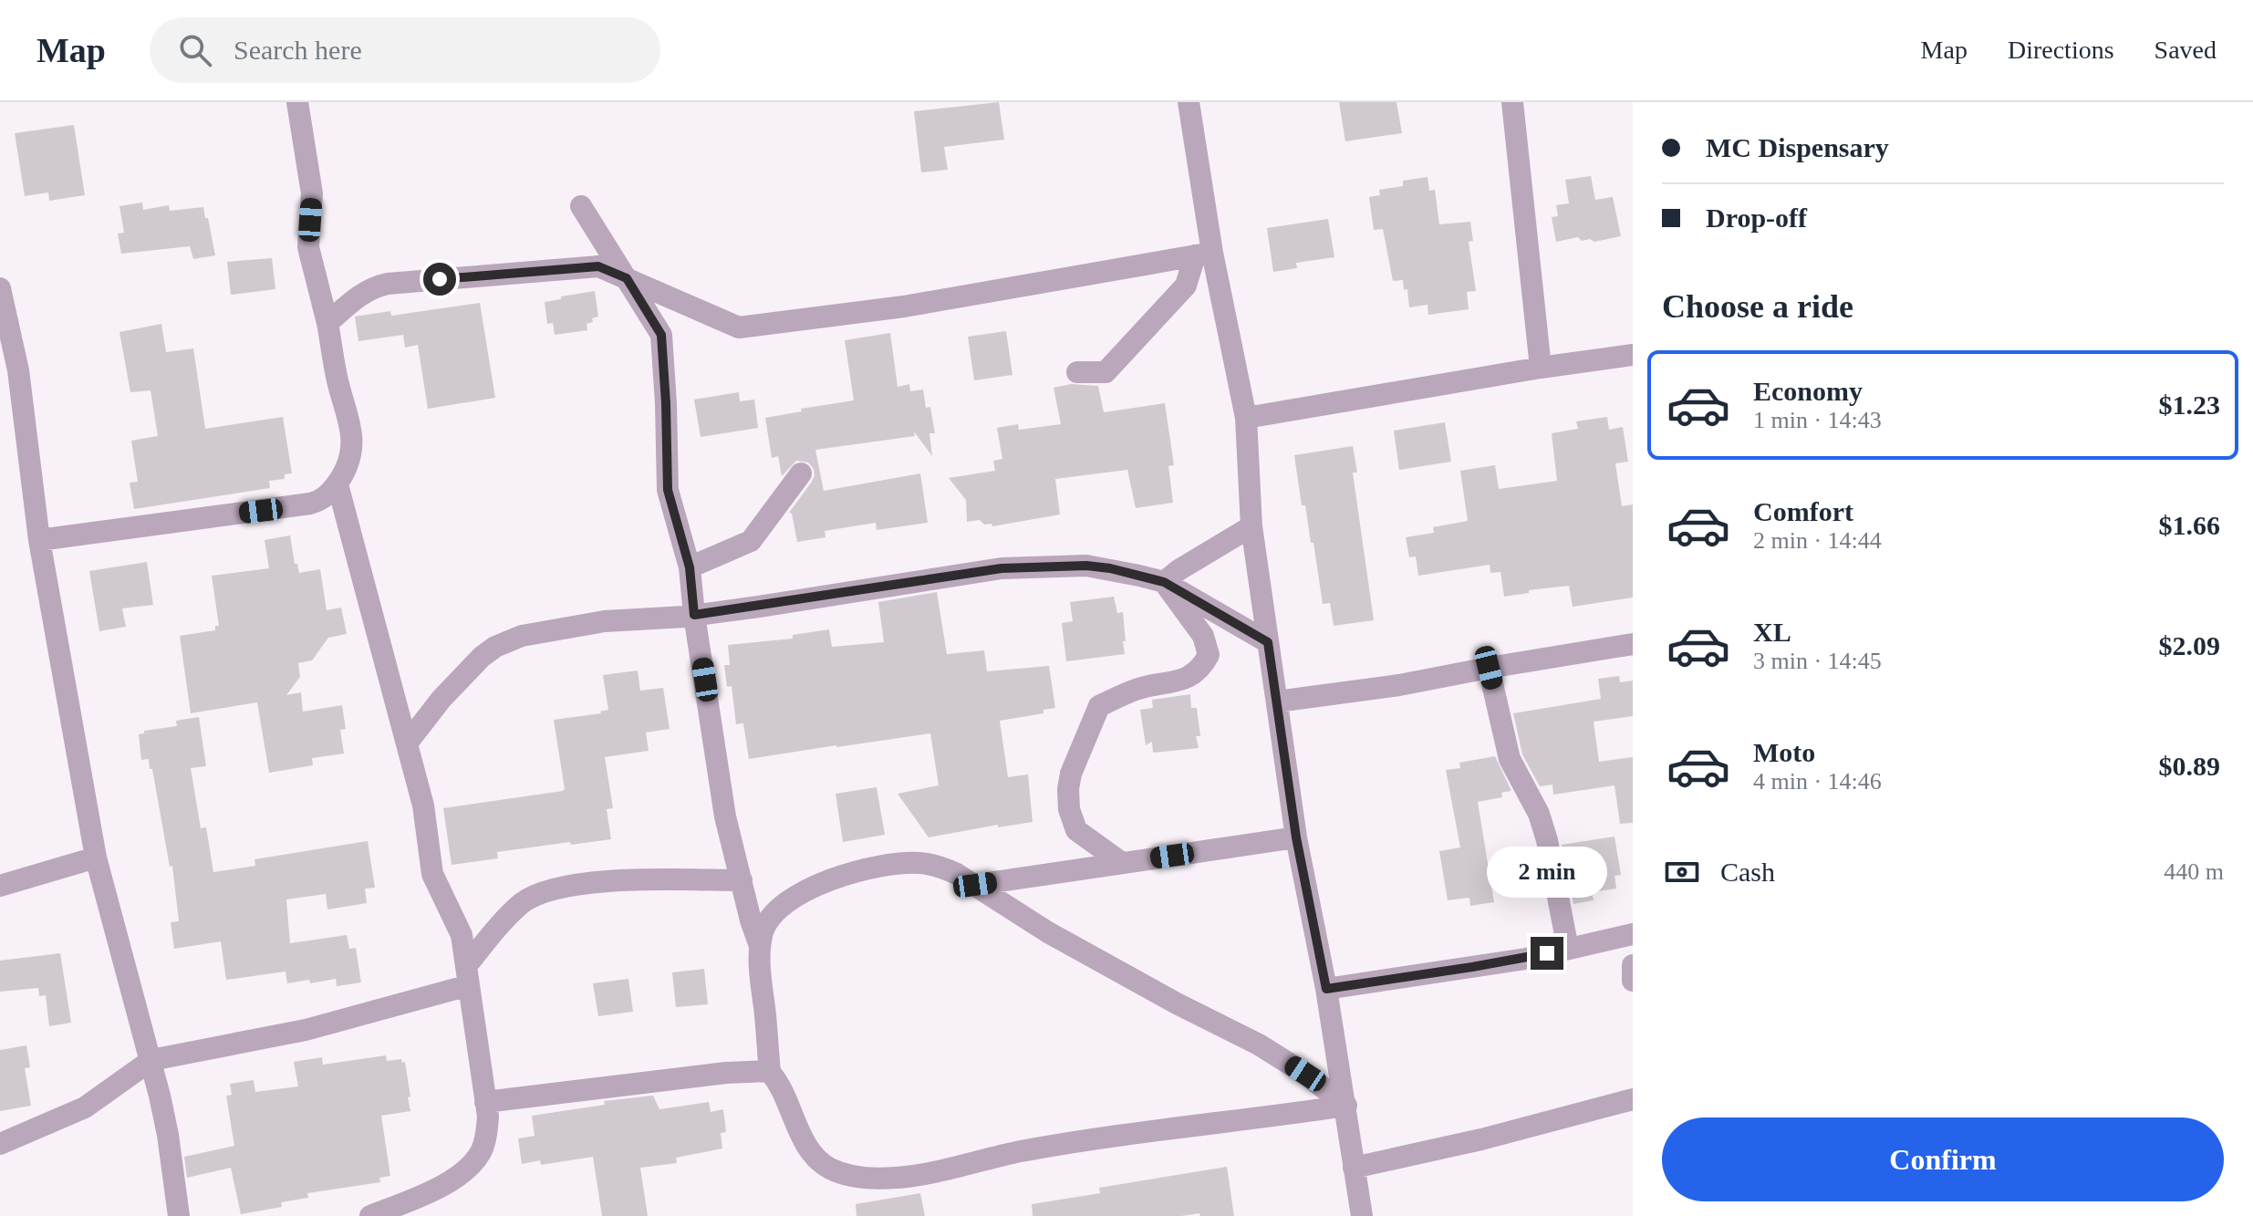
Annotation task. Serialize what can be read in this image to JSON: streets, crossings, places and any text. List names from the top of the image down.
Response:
{
  "page": {
    "header": "Map",
    "search": "Search here",
    "nav": ["Map", "Directions", "Saved"],
    "banner": ["MC Dispensary", "Drop-off"],
    "heading": "Choose a ride",
    "list": [
      {
        "name": "Economy",
        "note": "1 min · 14:43",
        "value": "$1.23"
      },
      {
        "name": "Comfort",
        "note": "2 min · 14:44",
        "value": "$1.66"
      },
      {
        "name": "XL",
        "note": "3 min · 14:45",
        "value": "$2.09"
      },
      {
        "name": "Moto",
        "note": "4 min · 14:46",
        "value": "$0.89"
      }
    ],
    "pay": ["Cash", "440 m"],
    "bubble": "2 min",
    "buttons": "Confirm"
  }
}
